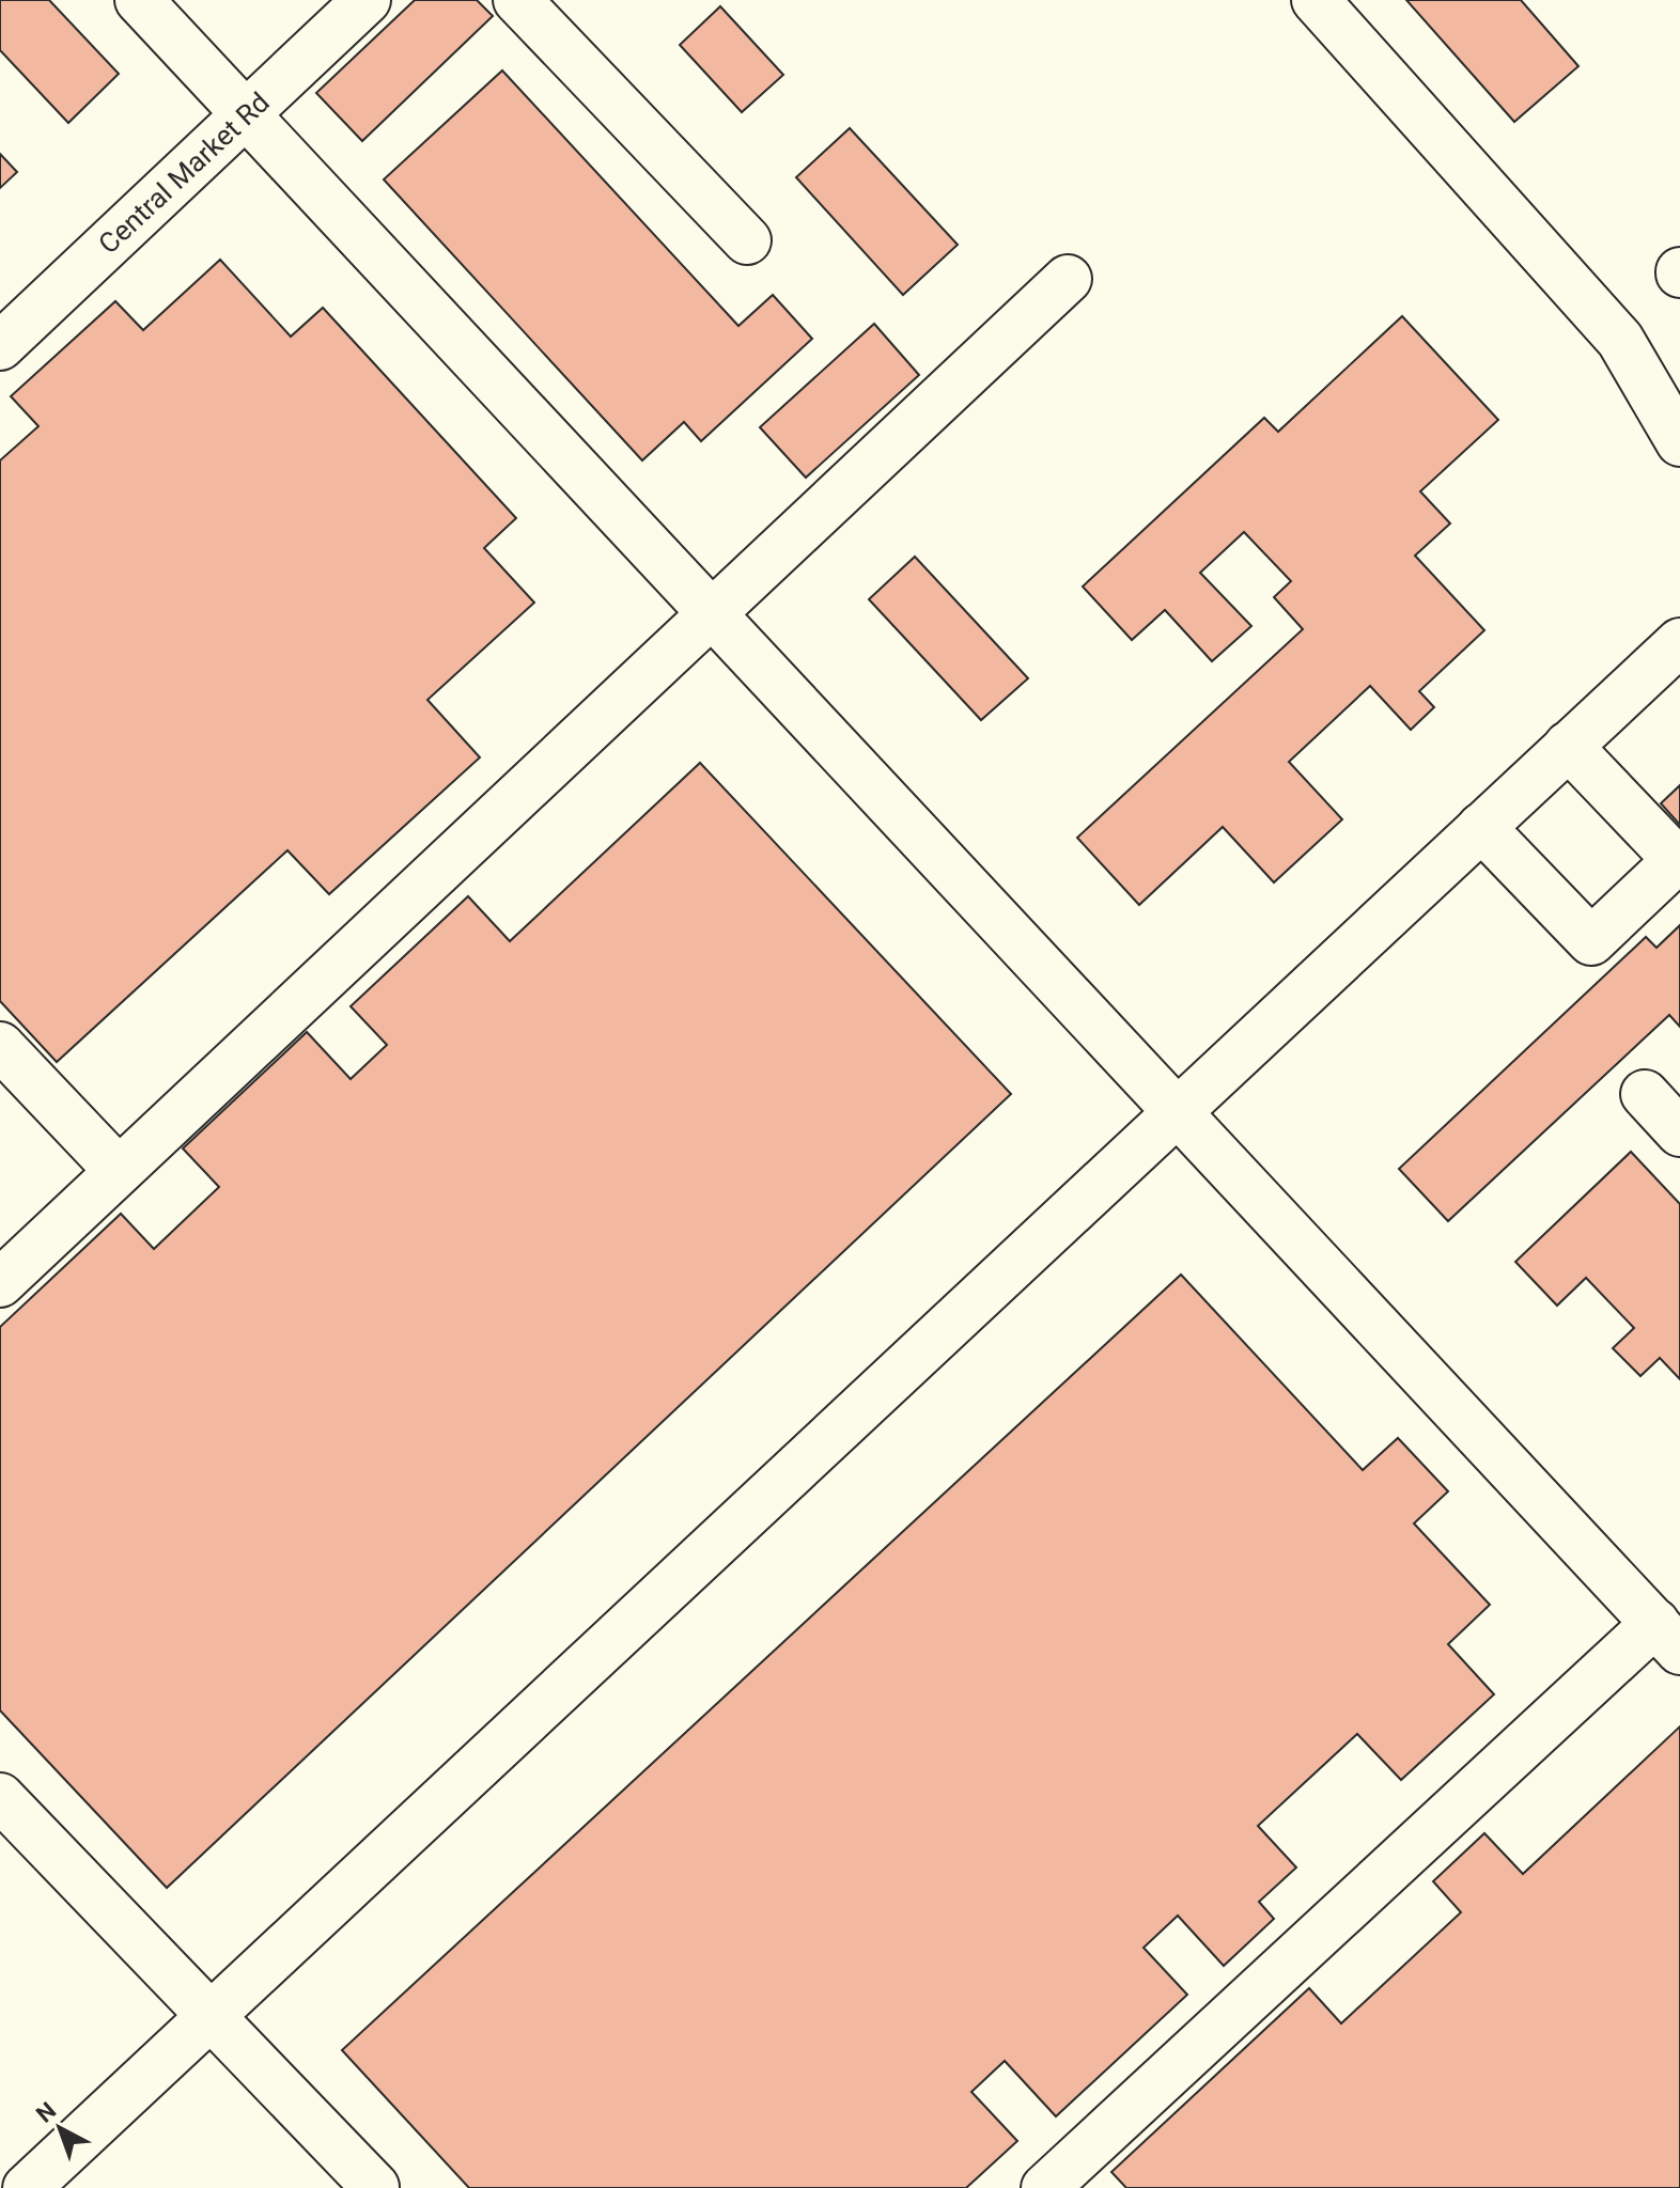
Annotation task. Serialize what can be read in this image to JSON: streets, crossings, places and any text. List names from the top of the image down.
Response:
{
  "streets": {
    "street": ["Central Market Rd"]
  },
  "north": "top left"
}
